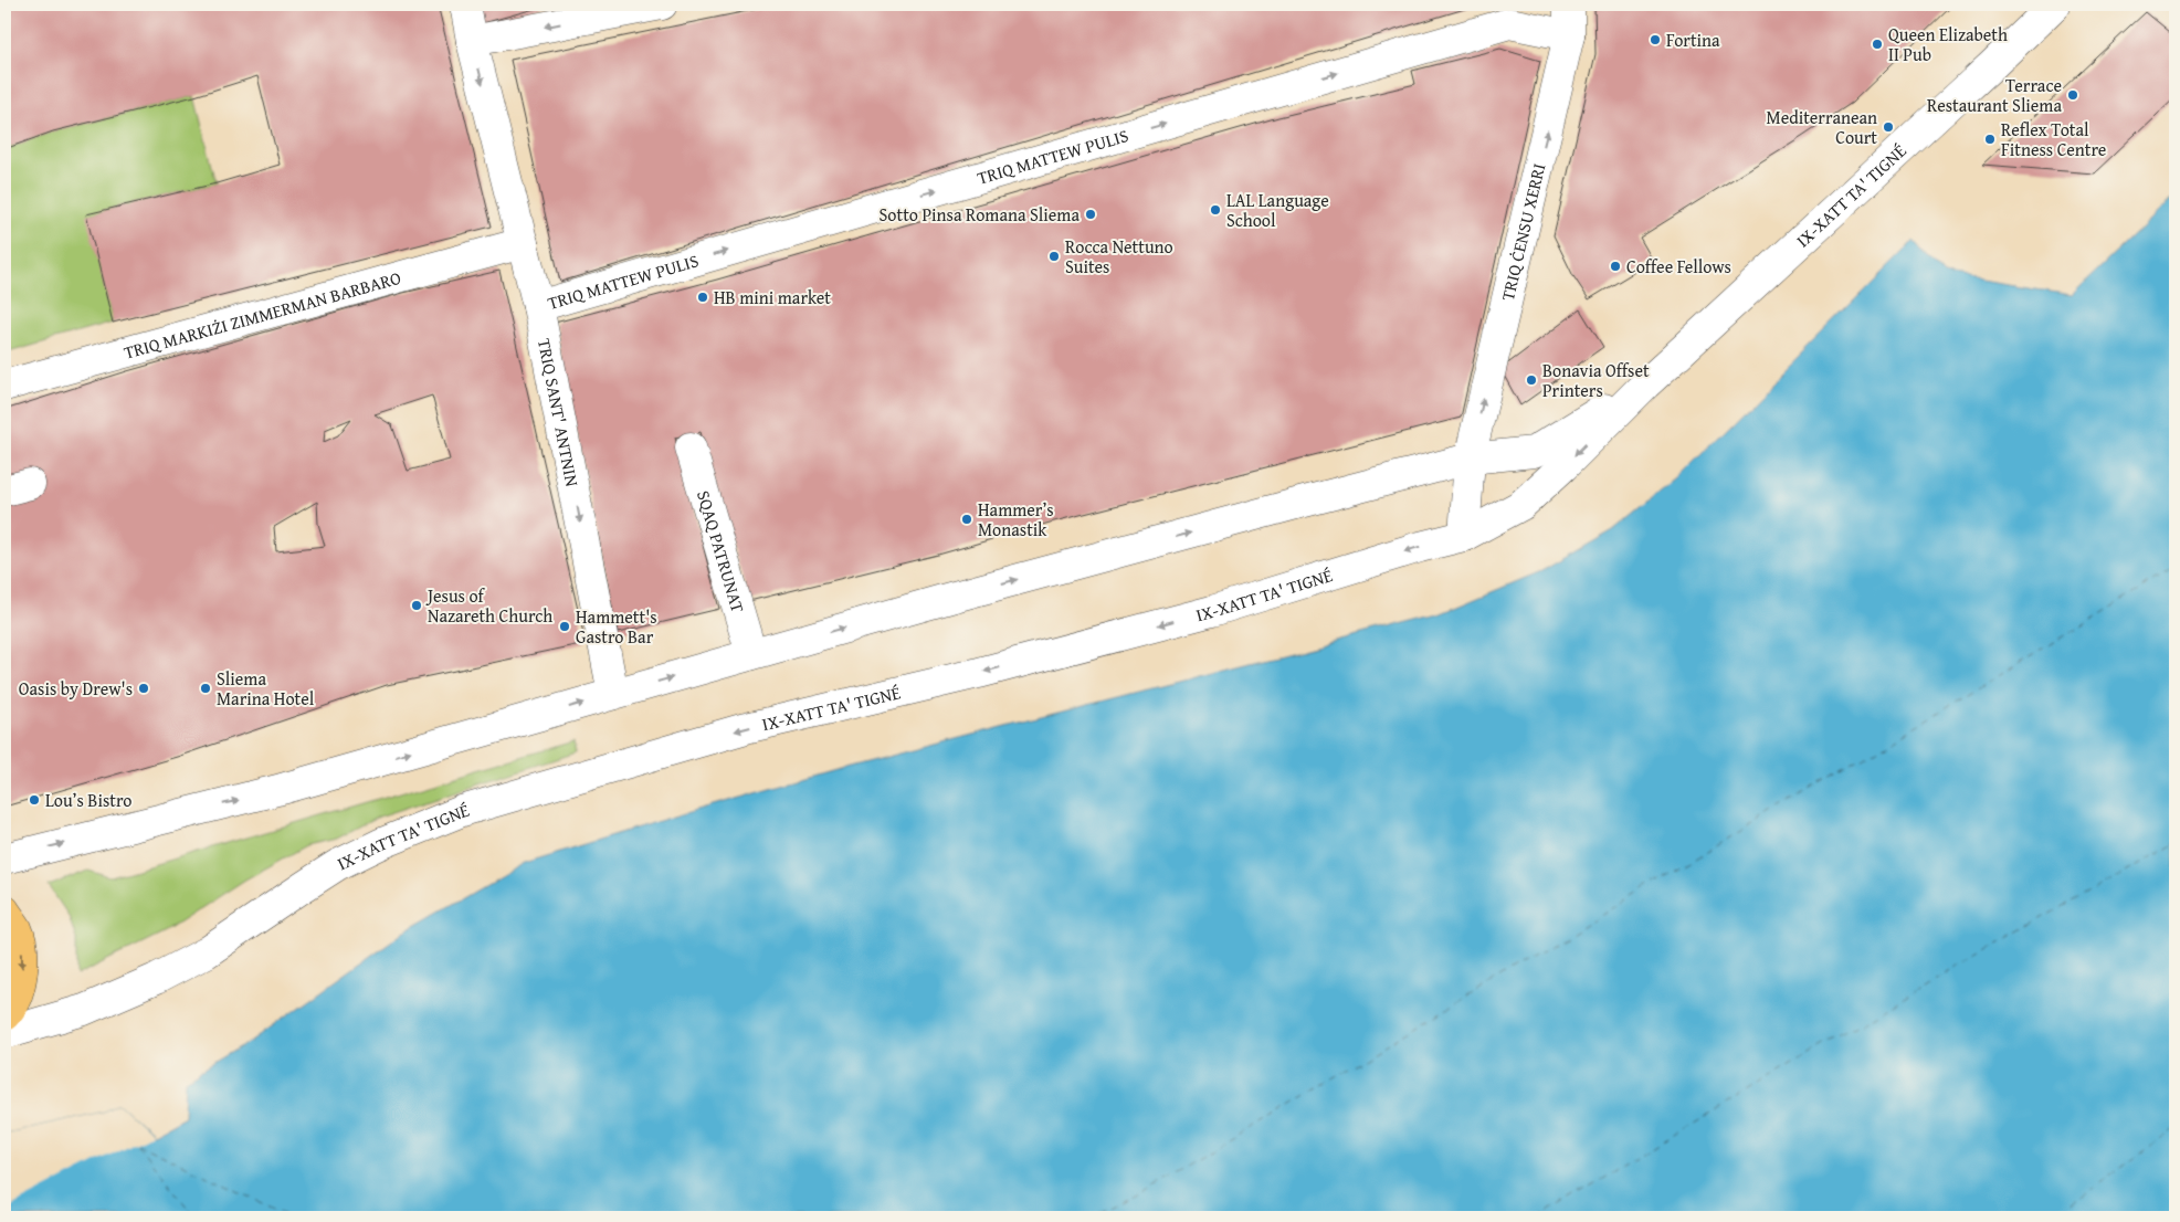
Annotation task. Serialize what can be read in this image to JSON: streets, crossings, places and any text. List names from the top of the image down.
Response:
{
  "streets": {
    "street": [
      "TRIQ MATTEW PULIS",
      "IX-XATT TA' TIGNÉ",
      "TRIQ ĊENSU XERRI",
      "TRIQ MARKIŻI ZIMMERMAN BARBARO",
      "TRIQ SANT' ANTNIN",
      "SQAQ PATRUNAT"
    ]
  },
  "crossings": [
    ["TRIQ MATTEW PULIS", "TRIQ ĊENSU XERRI"],
    ["TRIQ MATTEW PULIS", "TRIQ SANT' ANTNIN"],
    ["IX-XATT TA' TIGNÉ", "TRIQ ĊENSU XERRI"],
    ["IX-XATT TA' TIGNÉ", "TRIQ SANT' ANTNIN"],
    ["IX-XATT TA' TIGNÉ", "SQAQ PATRUNAT"],
    ["TRIQ MARKIŻI ZIMMERMAN BARBARO", "TRIQ SANT' ANTNIN"]
  ],
  "one_way": ["TRIQ MATTEW PULIS", "TRIQ ĊENSU XERRI", "TRIQ SANT' ANTNIN"],
  "places": [
    "Fortina",
    "Queen Elizabeth II Pub",
    "Terrace Restaurant Sliema",
    "Mediterranean Court",
    "Reflex Total Fitness Centre",
    "LAL Language School",
    "Sotto Pinsa Romana Sliema",
    "Rocca Nettuno Suites",
    "Coffee Fellows",
    "HB mini market",
    "Bonavia Offset Printers",
    "Hammer’s Monastik",
    "Jesus of Nazareth Church",
    "Hammett's Gastro Bar",
    "Oasis by Drew's",
    "Sliema Marina Hotel",
    "Lou’s Bistro"
  ]
}
